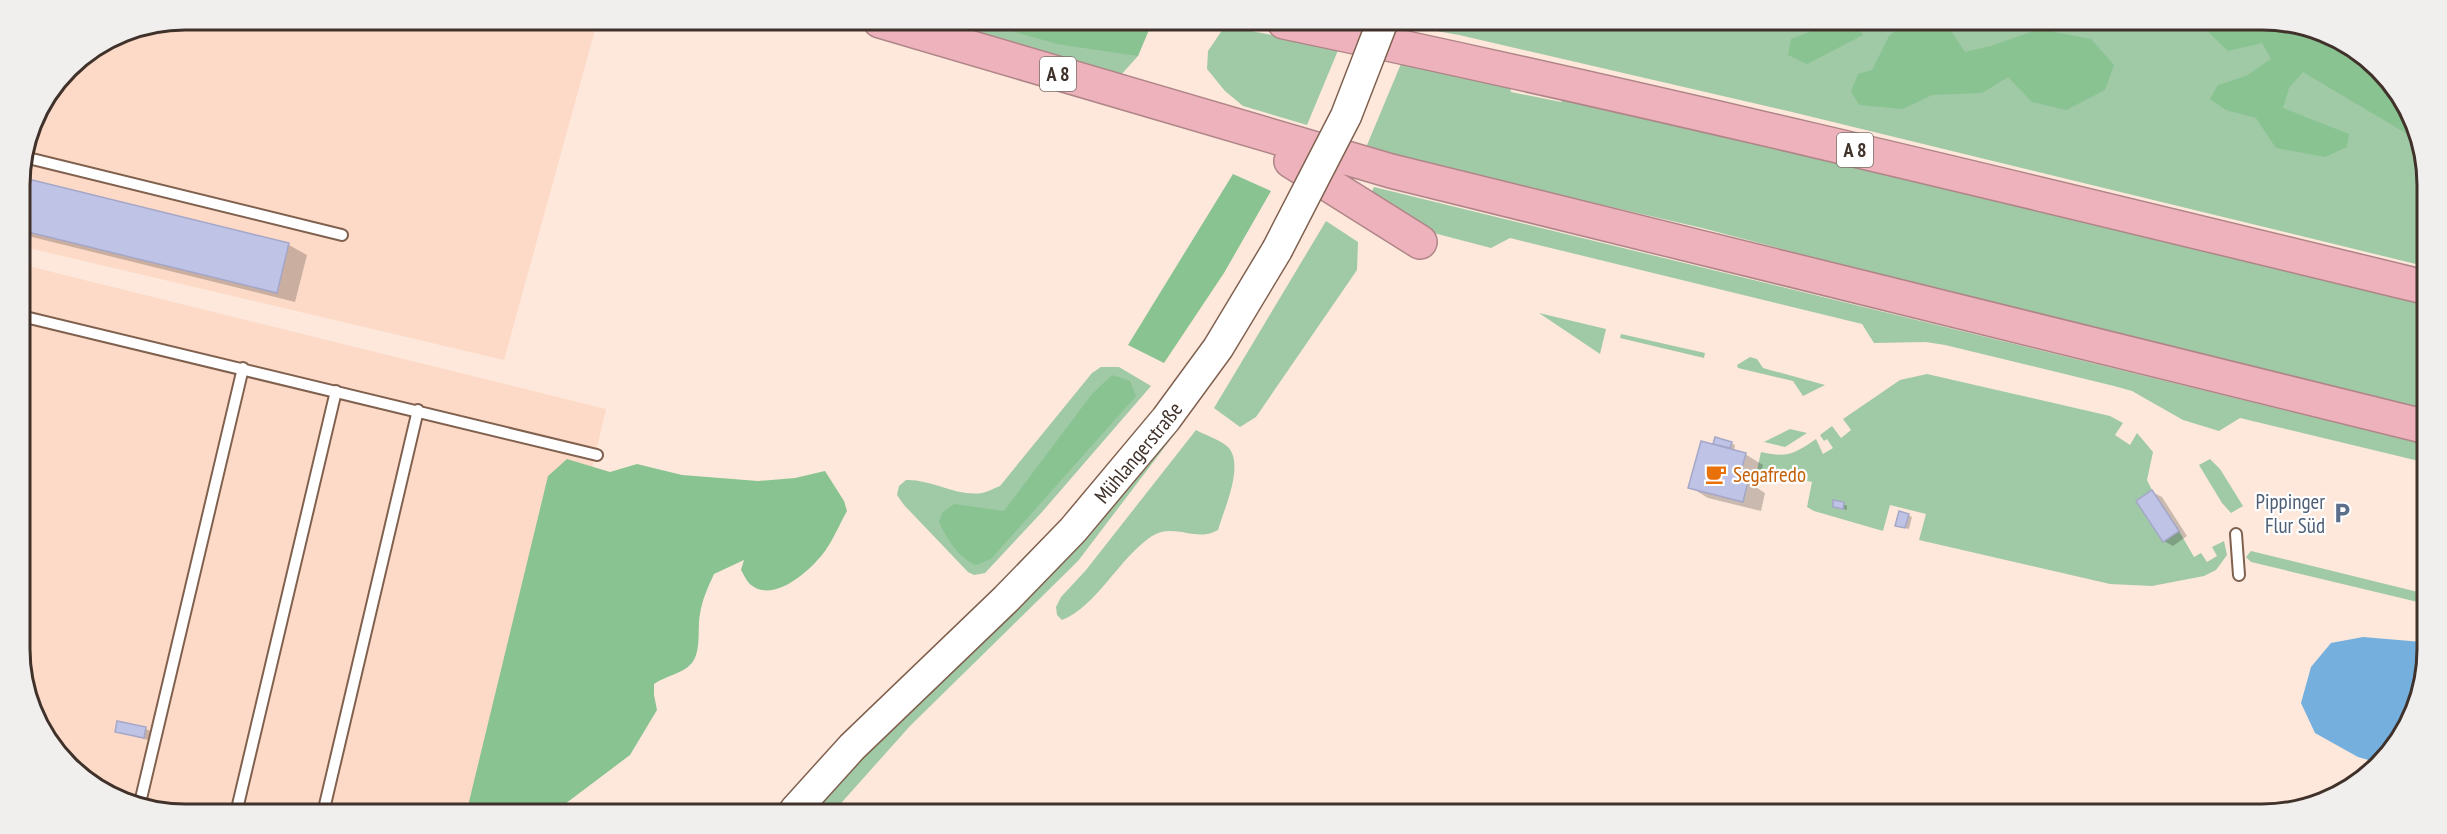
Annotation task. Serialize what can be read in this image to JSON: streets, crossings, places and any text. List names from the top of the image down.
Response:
{
  "streets": {
    "highway": ["A 8"],
    "main road": ["Mühlangerstraße"]
  },
  "places": {
    "cafe": ["Segafredo"],
    "parking": ["Pippinger Flur Süd"]
  }
}
